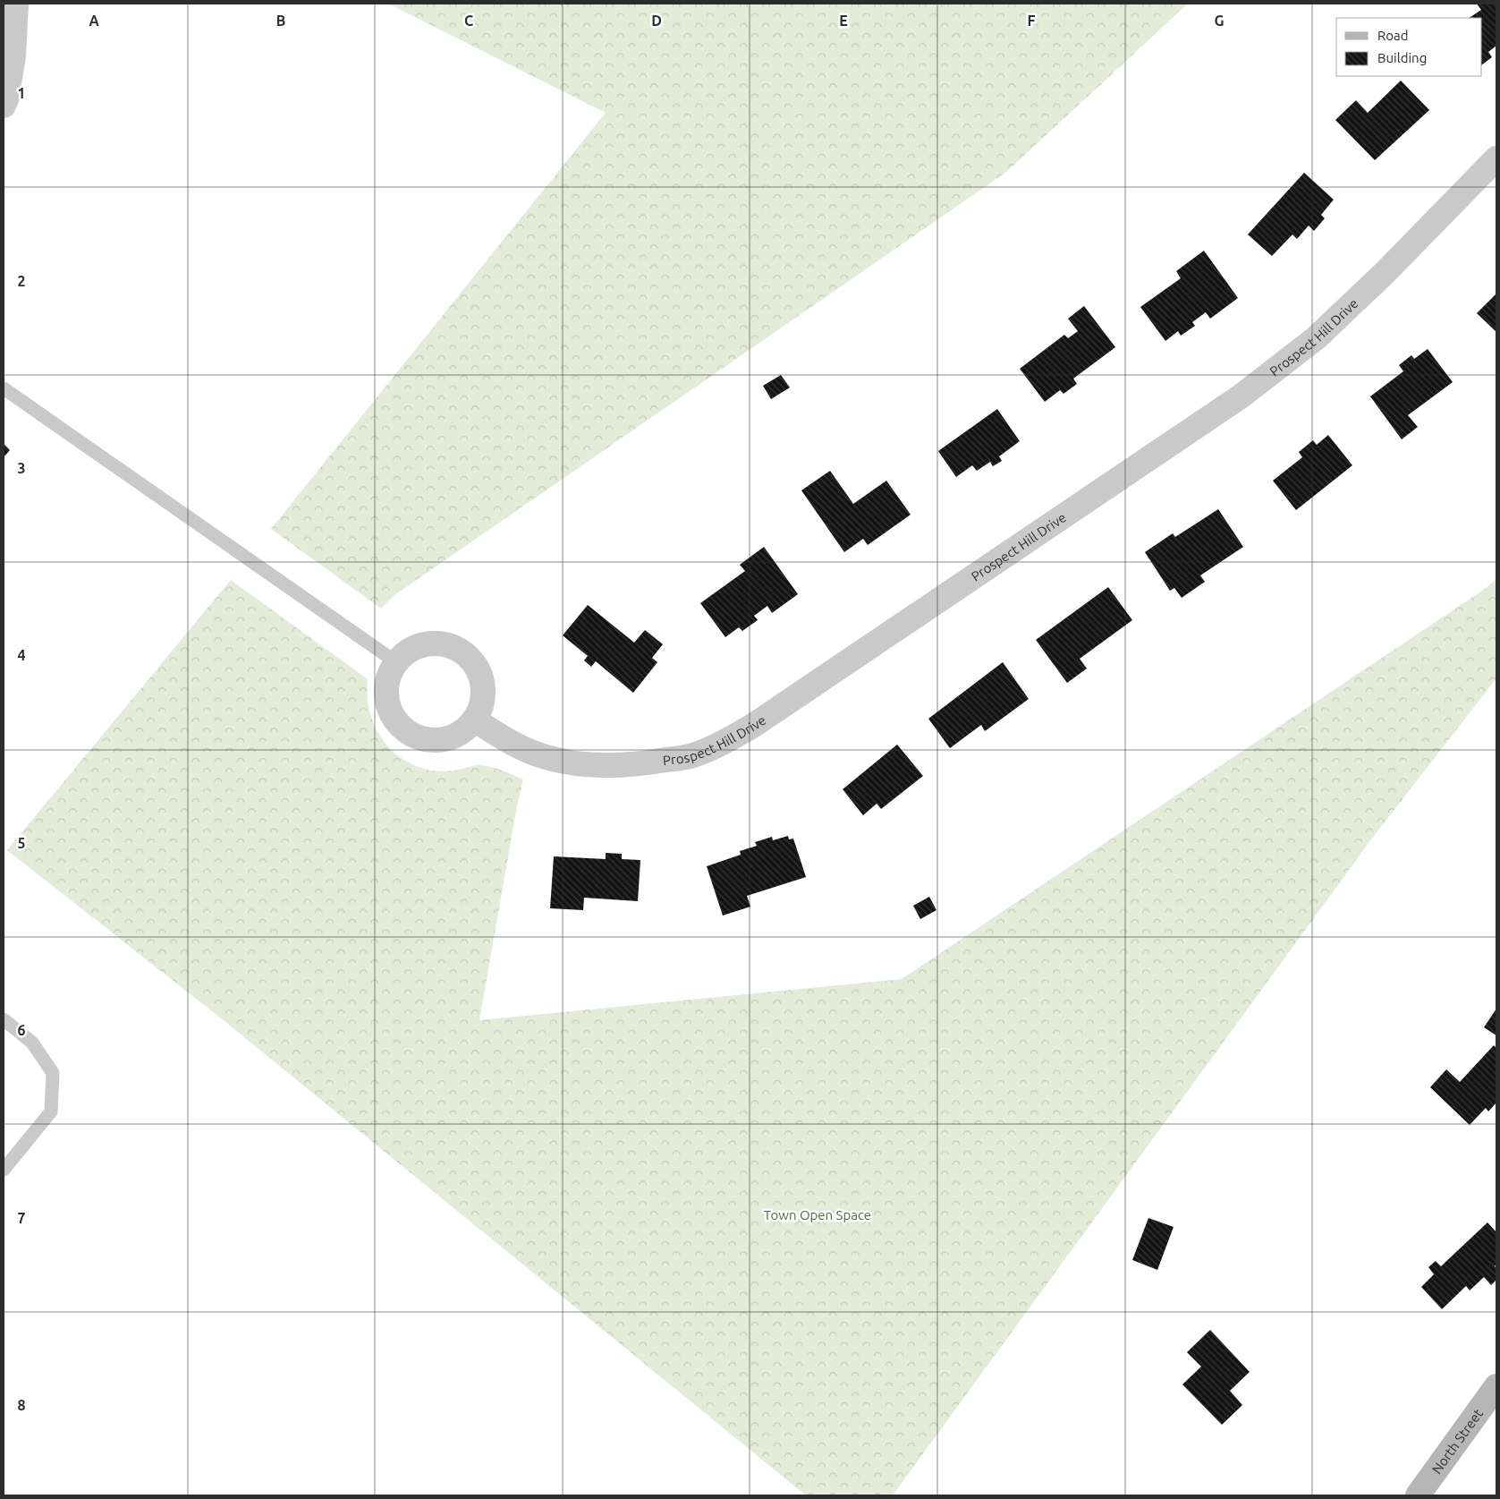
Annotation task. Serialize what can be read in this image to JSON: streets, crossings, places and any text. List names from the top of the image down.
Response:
{
  "streets": {
    "main road": ["North Street"],
    "street": ["Prospect Hill Drive"]
  },
  "parks": ["Town Open Space"],
  "legend": ["Road", "Building"],
  "grid": {
    "columns": [
      "A",
      "B",
      "C",
      "D",
      "E",
      "F",
      "G"
    ],
    "rows": [
      "1",
      "2",
      "3",
      "4",
      "5",
      "6",
      "7",
      "8"
    ]
  }
}
